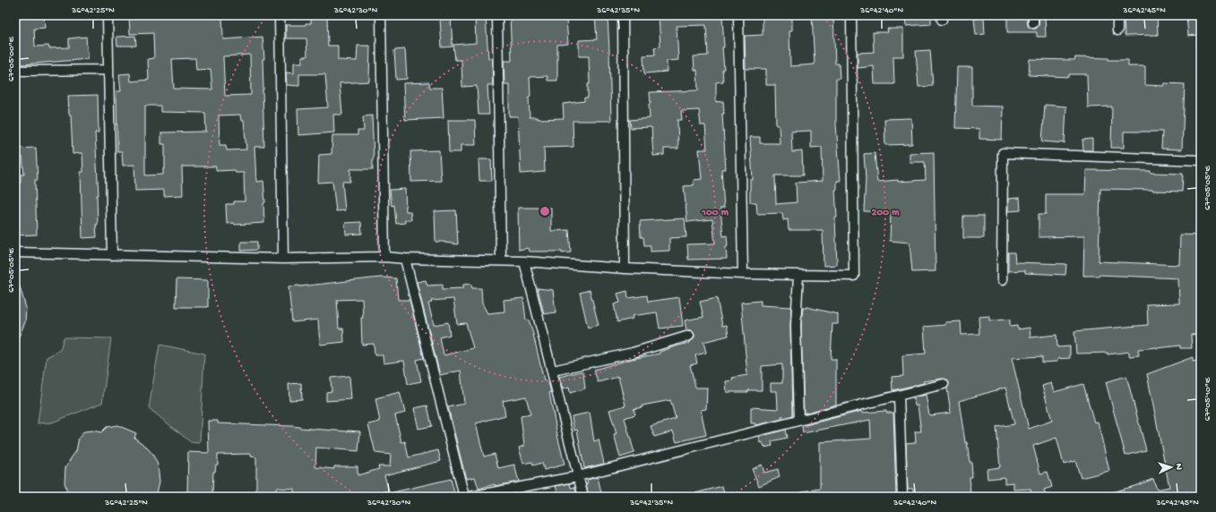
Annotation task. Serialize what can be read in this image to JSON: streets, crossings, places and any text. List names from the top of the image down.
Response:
{
  "north": "right",
  "coordinates": [
    "36°42'25\"N",
    "36°42'30\"N",
    "36°42'35\"N",
    "36°42'40\"N",
    "36°42'45\"N",
    "67°05'00\"E",
    "67°05'05\"E",
    "67°05'10\"E"
  ],
  "rings": ["100 m", "200 m"]
}
